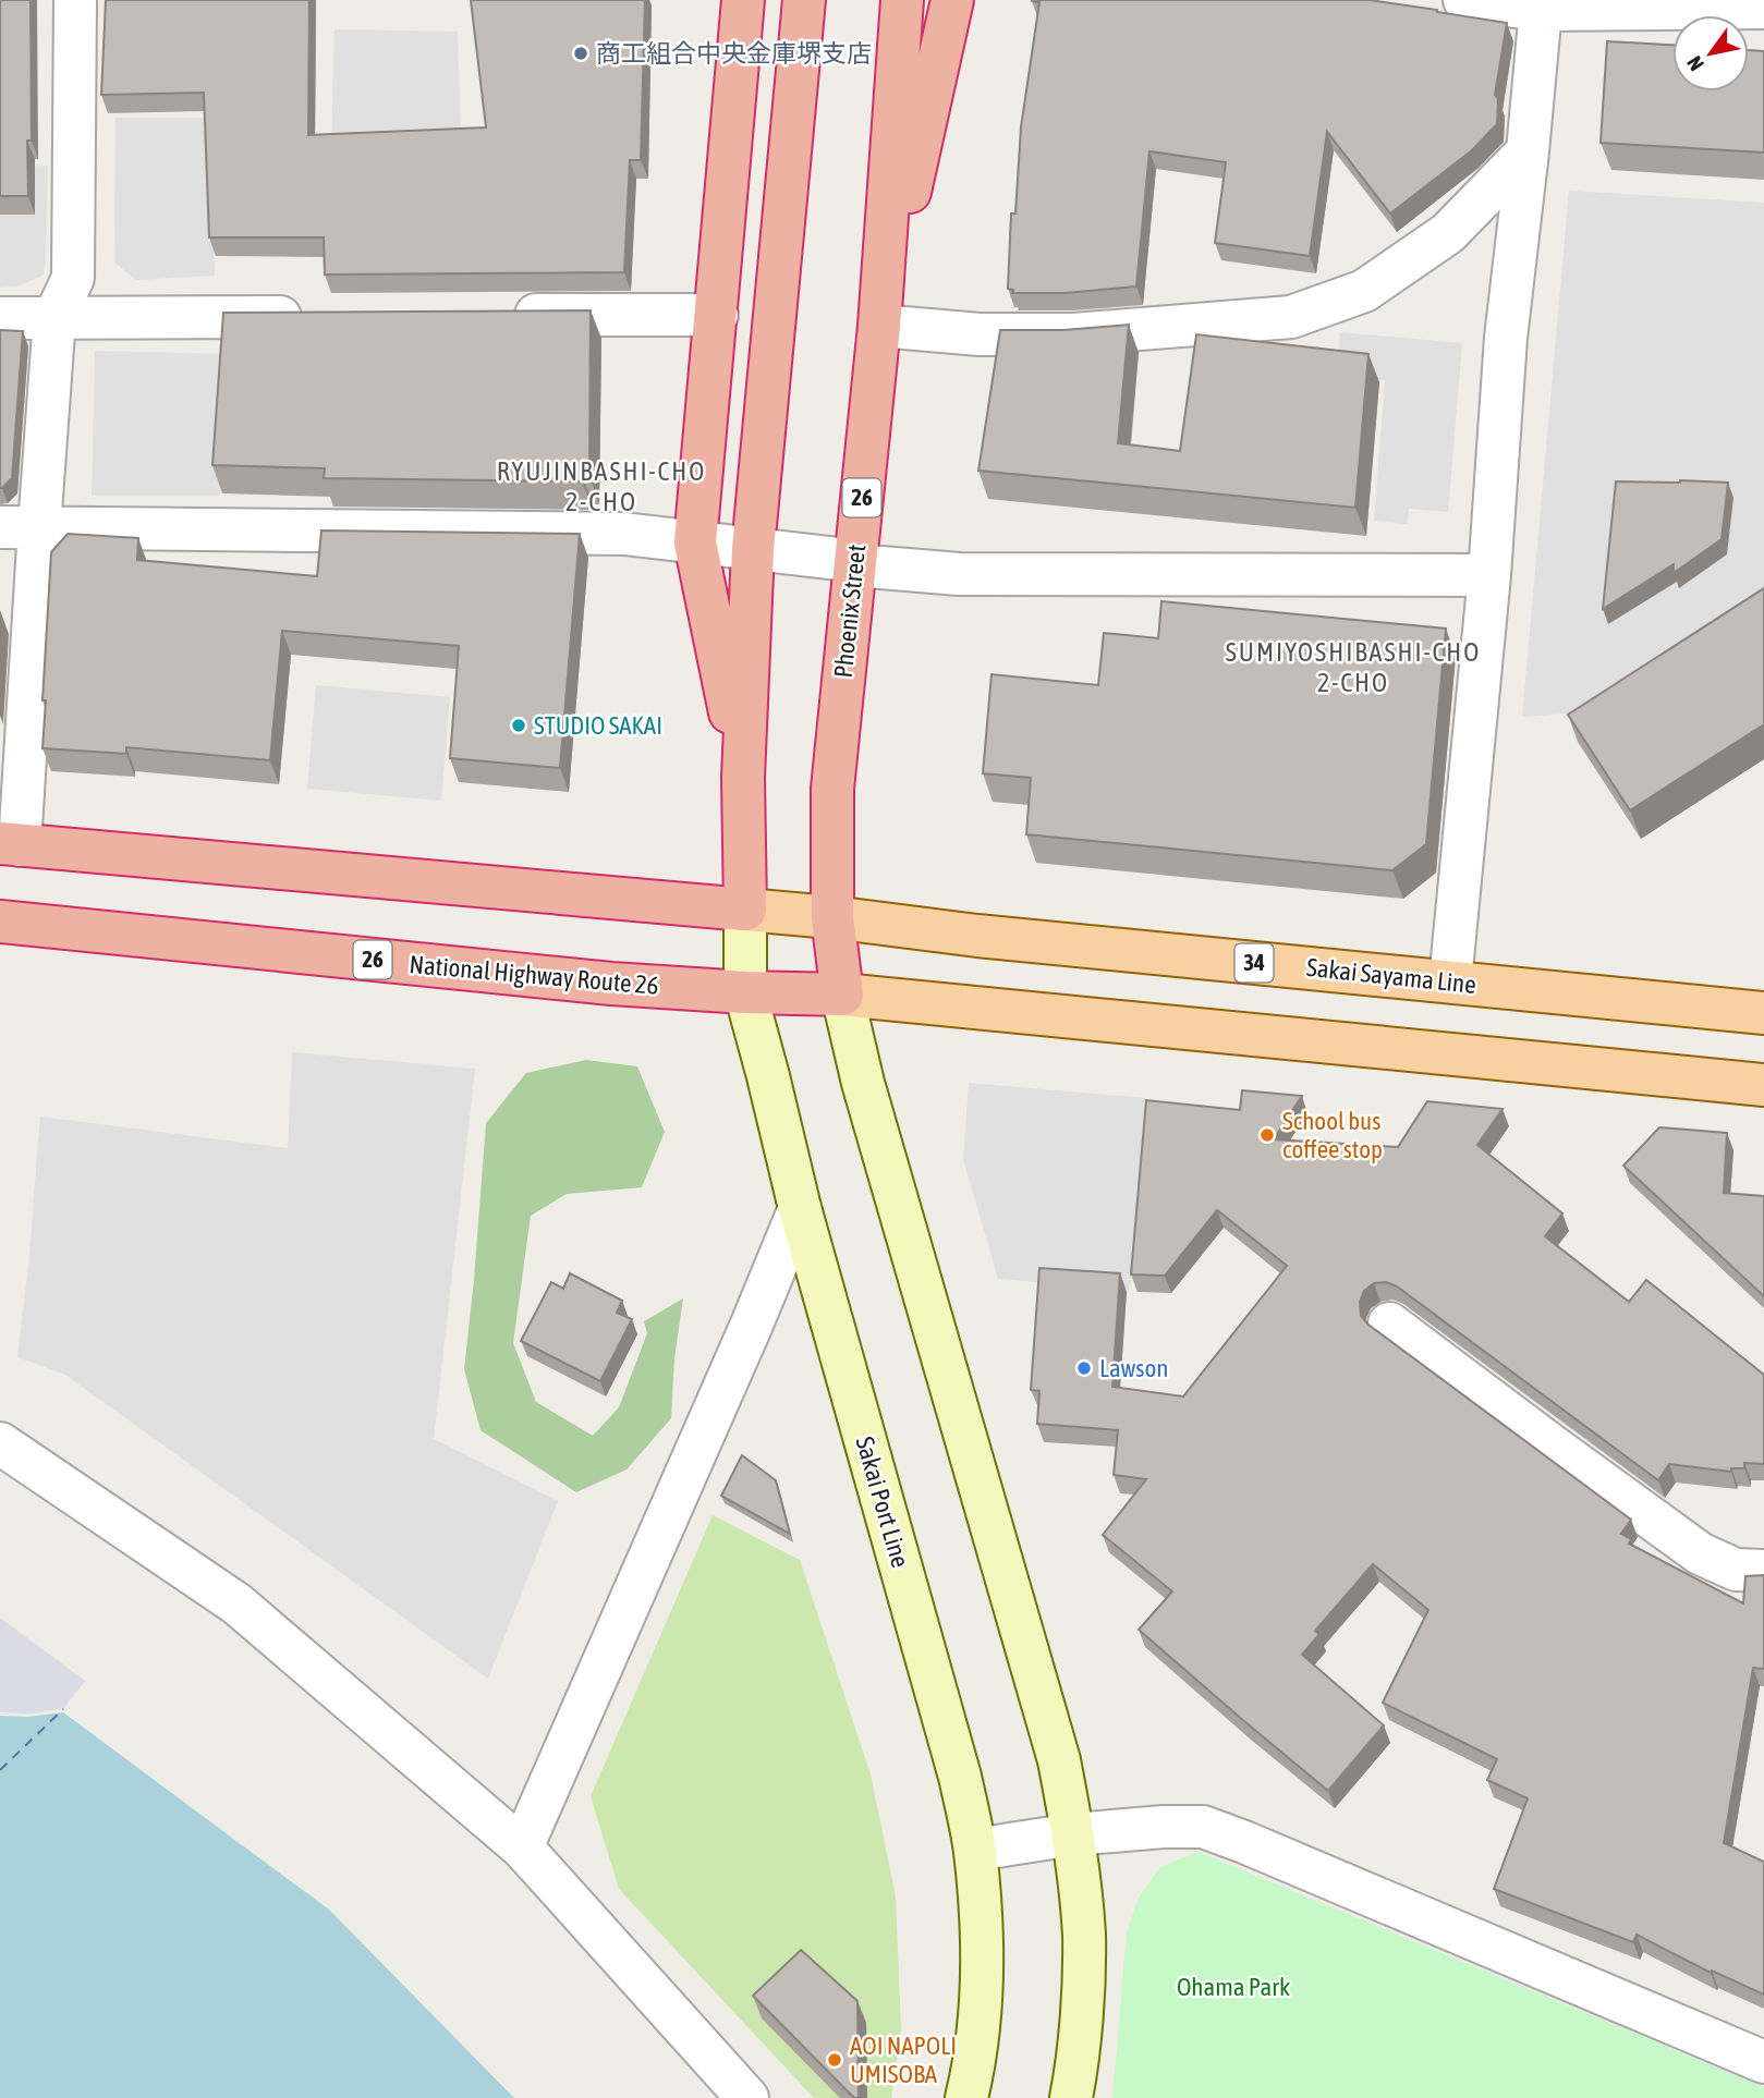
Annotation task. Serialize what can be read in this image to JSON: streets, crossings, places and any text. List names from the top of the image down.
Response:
{
  "streets": {
    "highway": ["26", "Phoenix Street", "National Highway Route 26"],
    "main road": ["34", "Sakai Sayama Line", "Sakai Port Line"]
  },
  "crossings": [
    ["26", "Phoenix Street"],
    ["Phoenix Street", "National Highway Route 26"],
    ["Phoenix Street", "Sakai Sayama Line"],
    ["National Highway Route 26", "Sakai Port Line"],
    ["Sakai Sayama Line", "Sakai Port Line"]
  ],
  "districts": ["RYUJINBASHI-CHO 2-CHO", "SUMIYOSHIBASHI-CHO 2-CHO"],
  "parks": ["Ohama Park"],
  "places": [
    "商工組合中央金庫堺支店",
    "STUDIO SAKAI",
    "School bus coffee stop",
    "Lawson",
    "AOI NAPOLI UMISOBA"
  ],
  "north": "bottom left"
}
